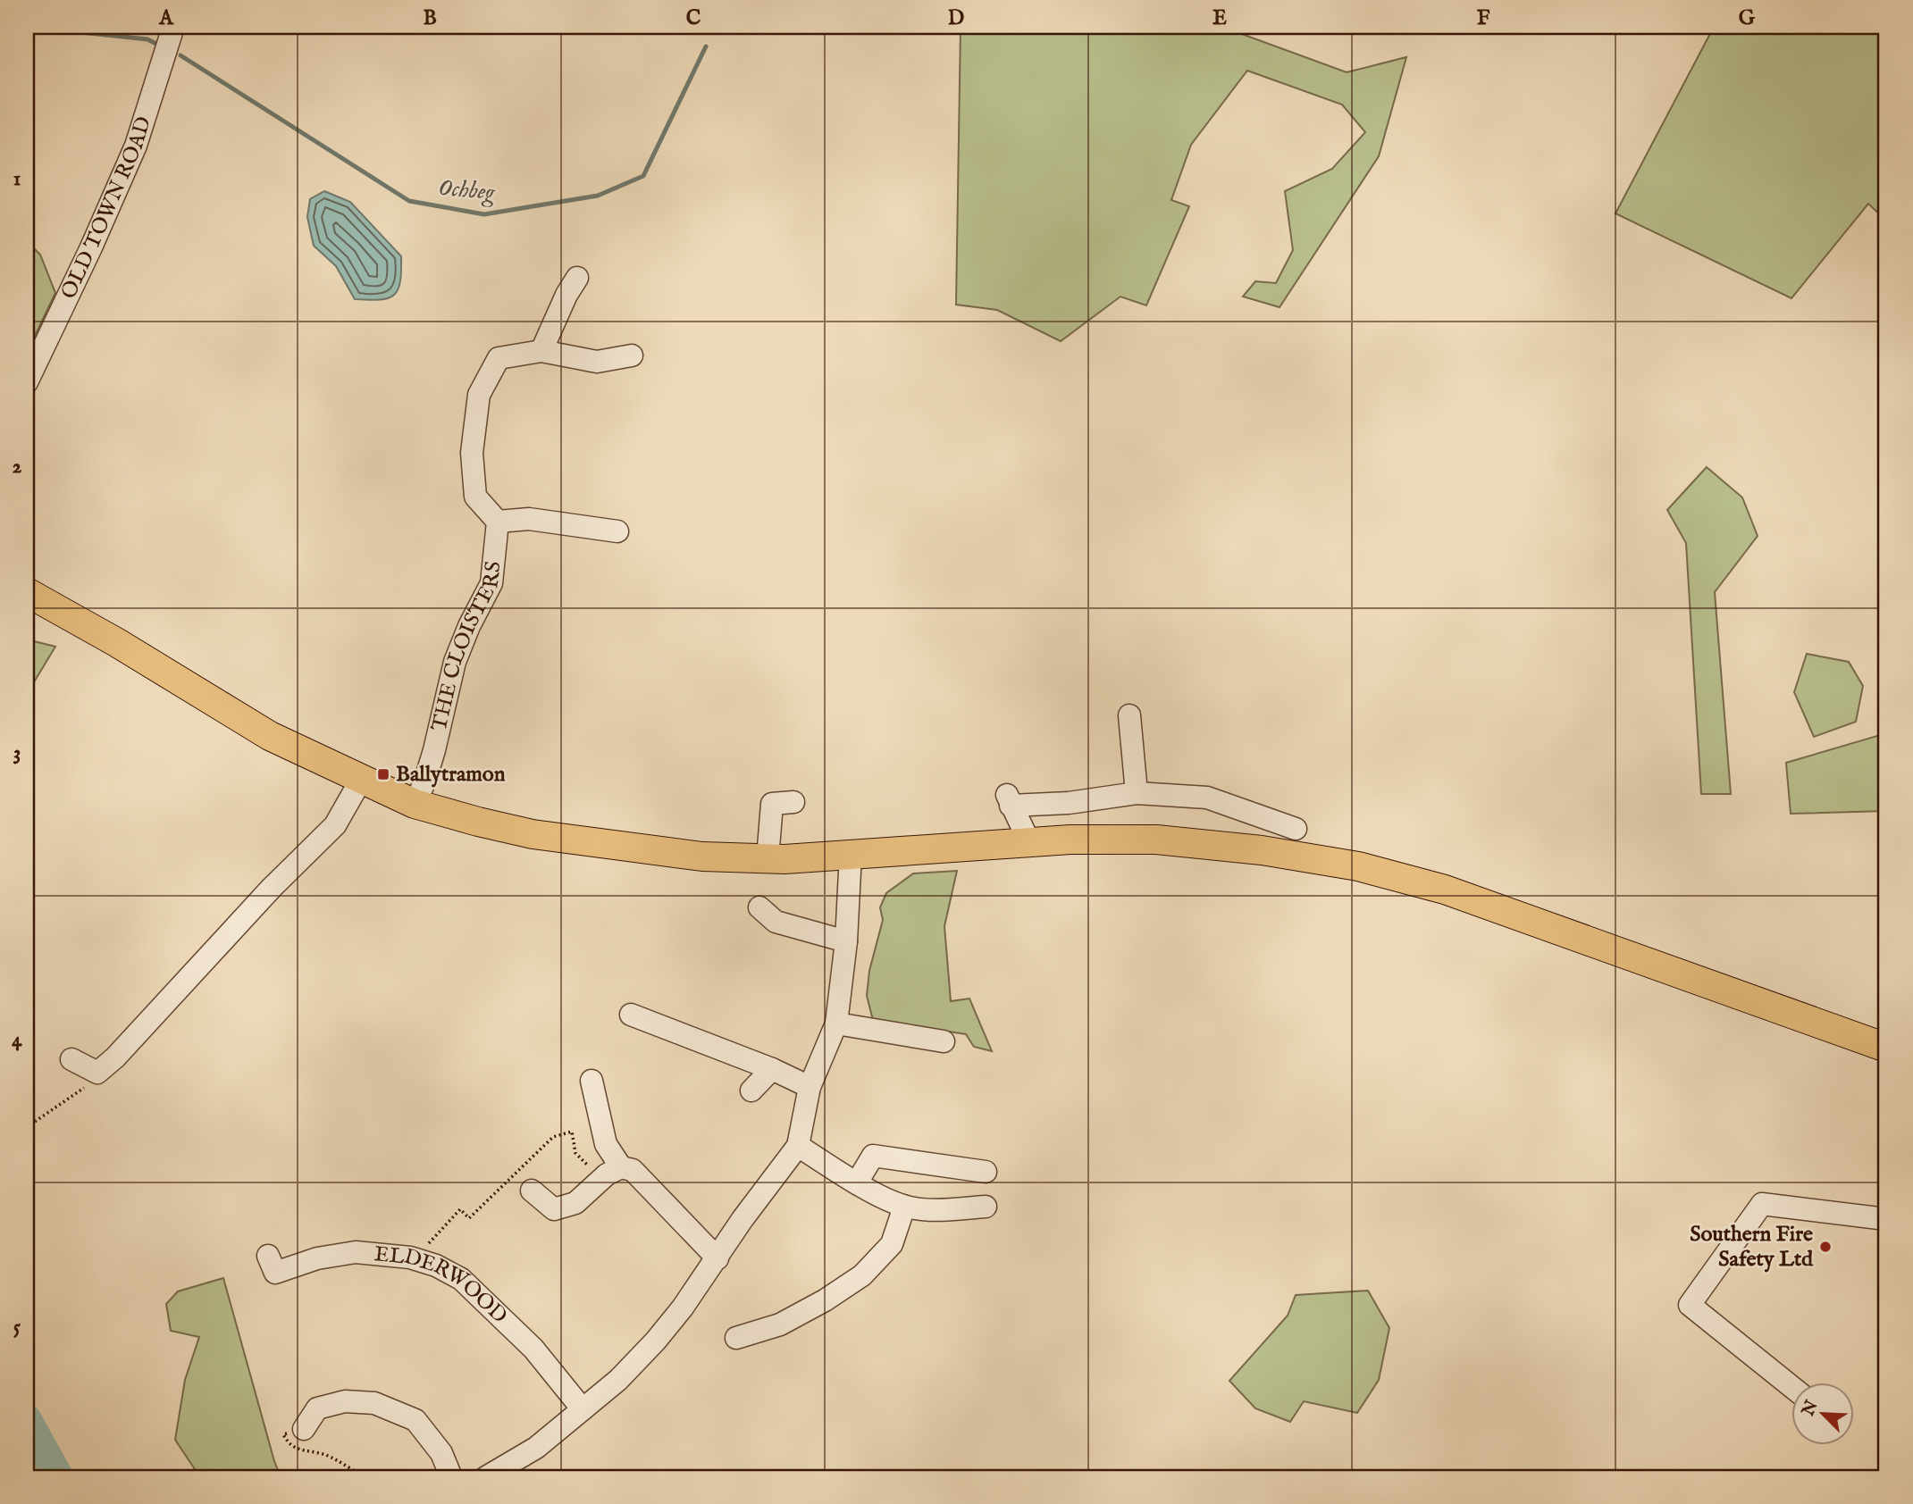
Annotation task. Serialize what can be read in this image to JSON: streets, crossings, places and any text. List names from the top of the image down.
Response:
{
  "streets": {
    "street": ["OLD TOWN ROAD", "THE CLOISTERS", "ELDERWOOD"]
  },
  "water": ["Ochbeg"],
  "places": {
    "transit": ["Ballytramon"],
    "other": ["Southern Fire Safety Ltd"]
  },
  "north": "top left",
  "grid": {
    "columns": [
      "A",
      "B",
      "C",
      "D",
      "E",
      "F",
      "G"
    ],
    "rows": [
      "1",
      "2",
      "3",
      "4",
      "5"
    ]
  }
}
